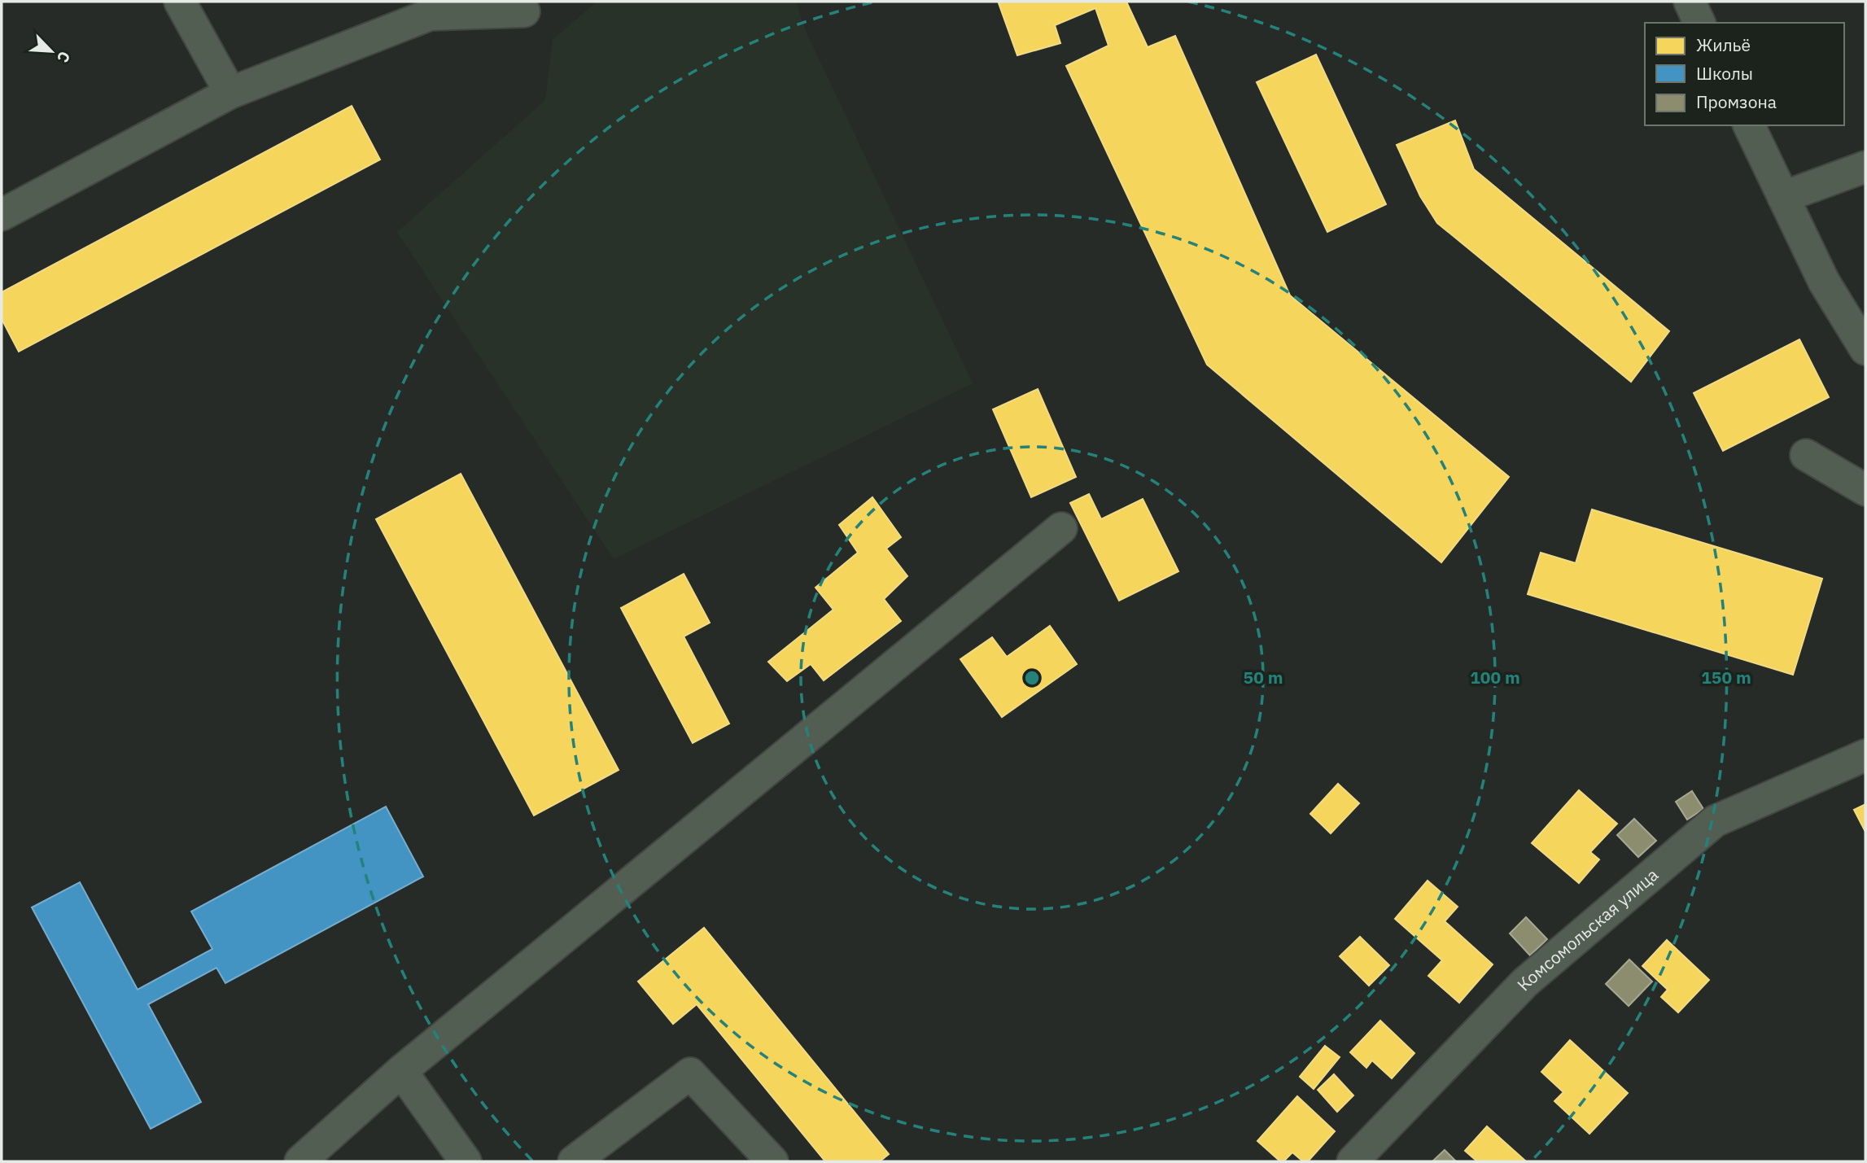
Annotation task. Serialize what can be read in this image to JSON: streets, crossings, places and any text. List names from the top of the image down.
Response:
{
  "streets": {
    "street": ["Комсомольская улица"]
  },
  "legend": ["Жильё", "Школы", "Промзона"],
  "north": "bottom right",
  "rings": ["50 m", "100 m", "150 m"]
}
